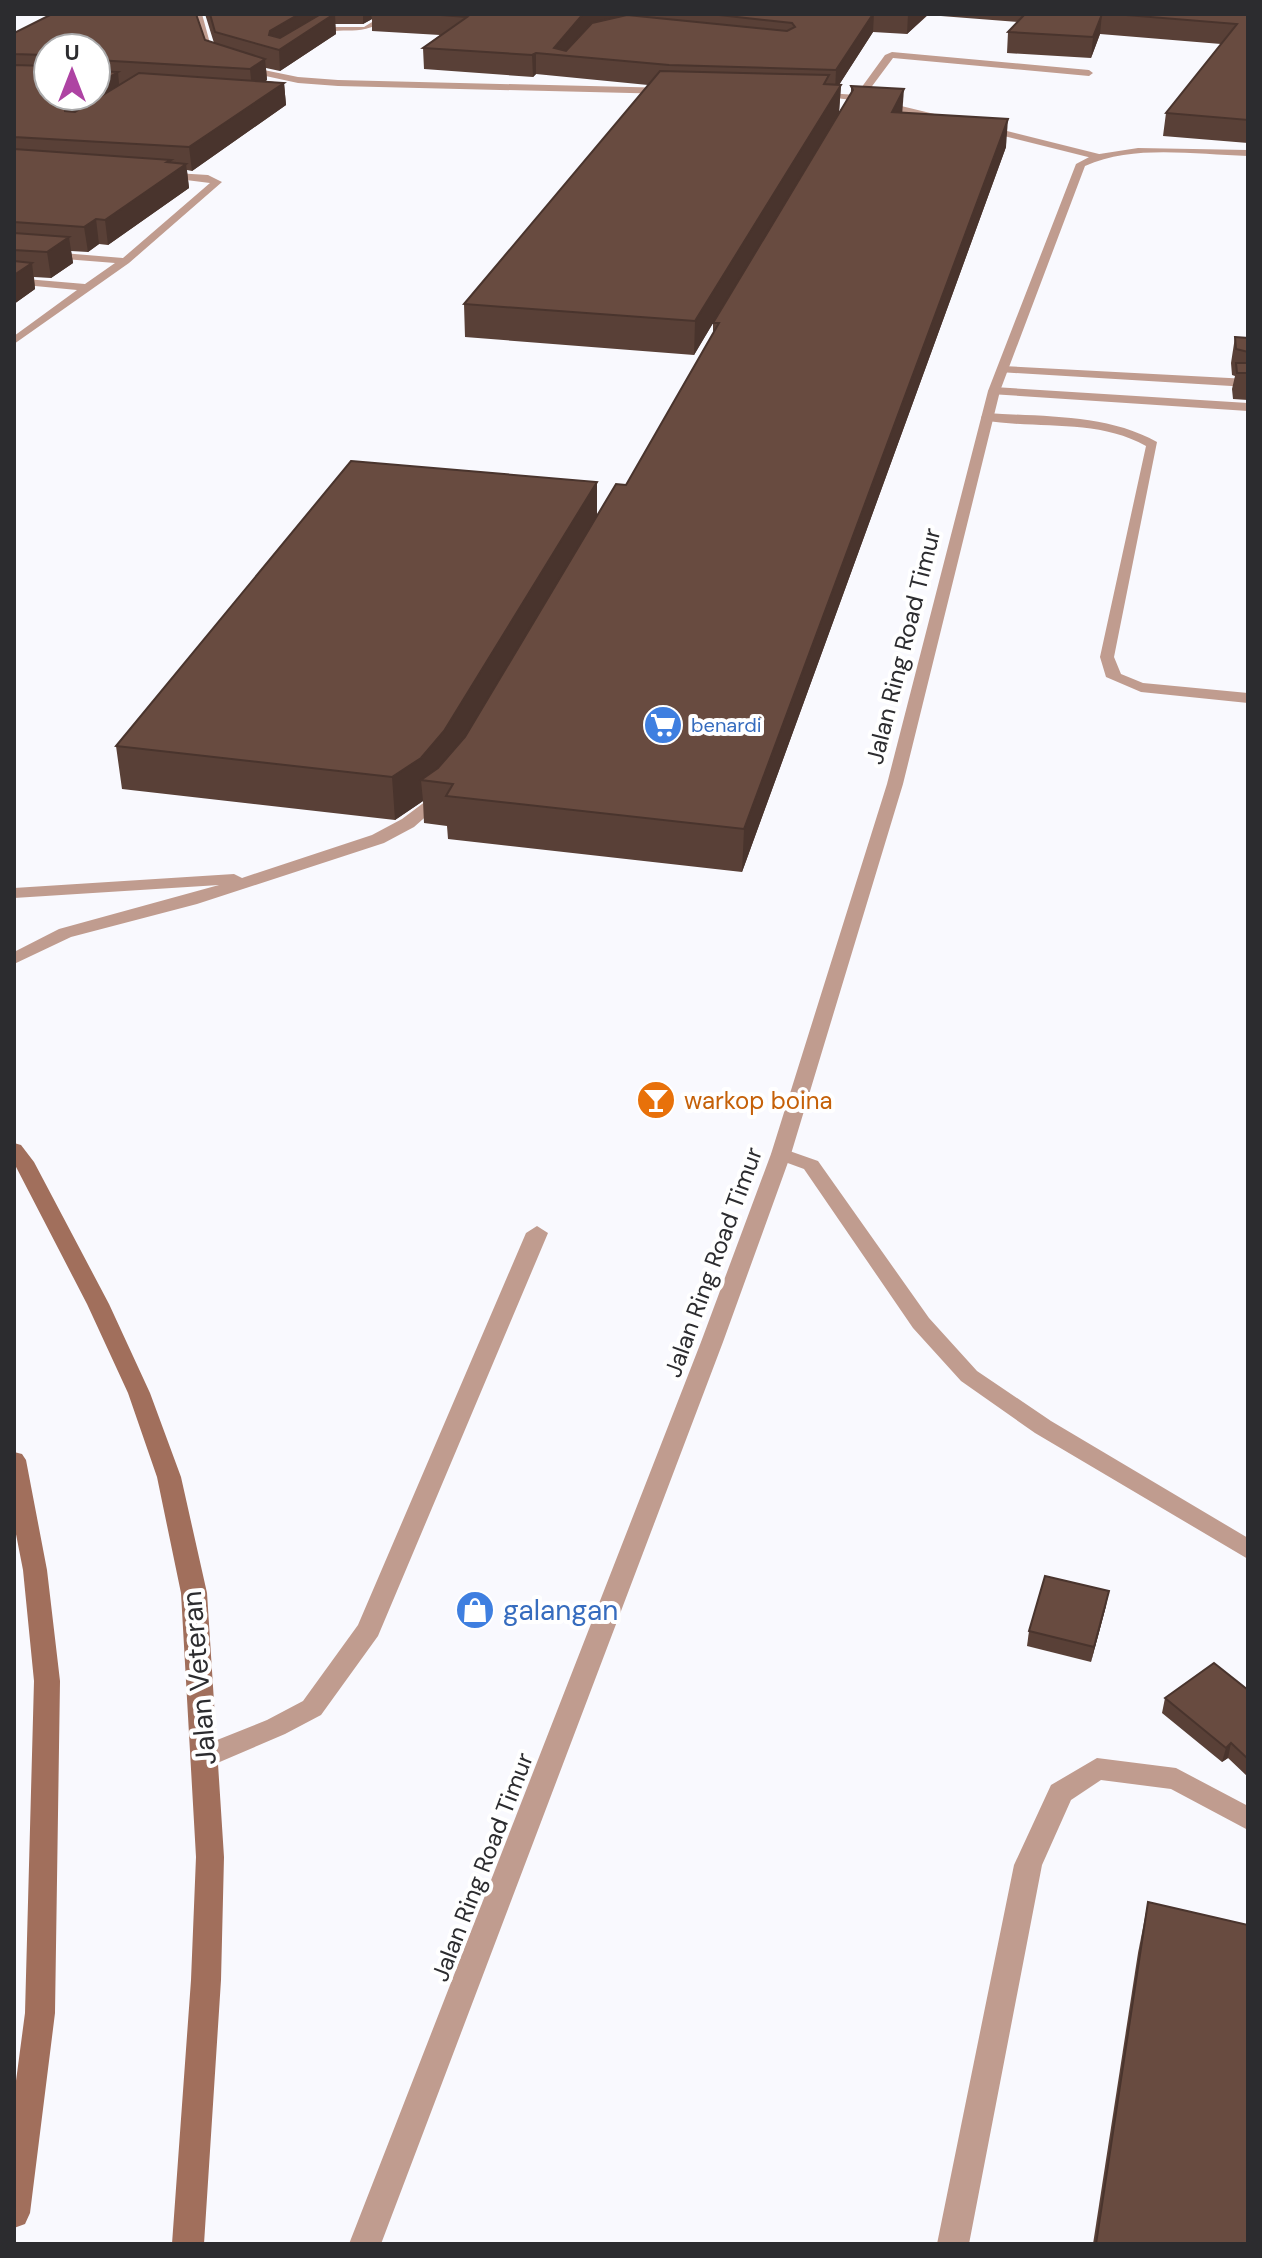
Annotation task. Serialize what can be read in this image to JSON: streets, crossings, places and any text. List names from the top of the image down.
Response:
{
  "streets": {
    "main road": ["Jalan Veteran"],
    "street": ["Jalan Ring Road Timur"]
  },
  "places": {
    "supermarket": ["benardi"],
    "bar": ["warkop boina"],
    "shop": ["galangan"]
  },
  "north": "top"
}
